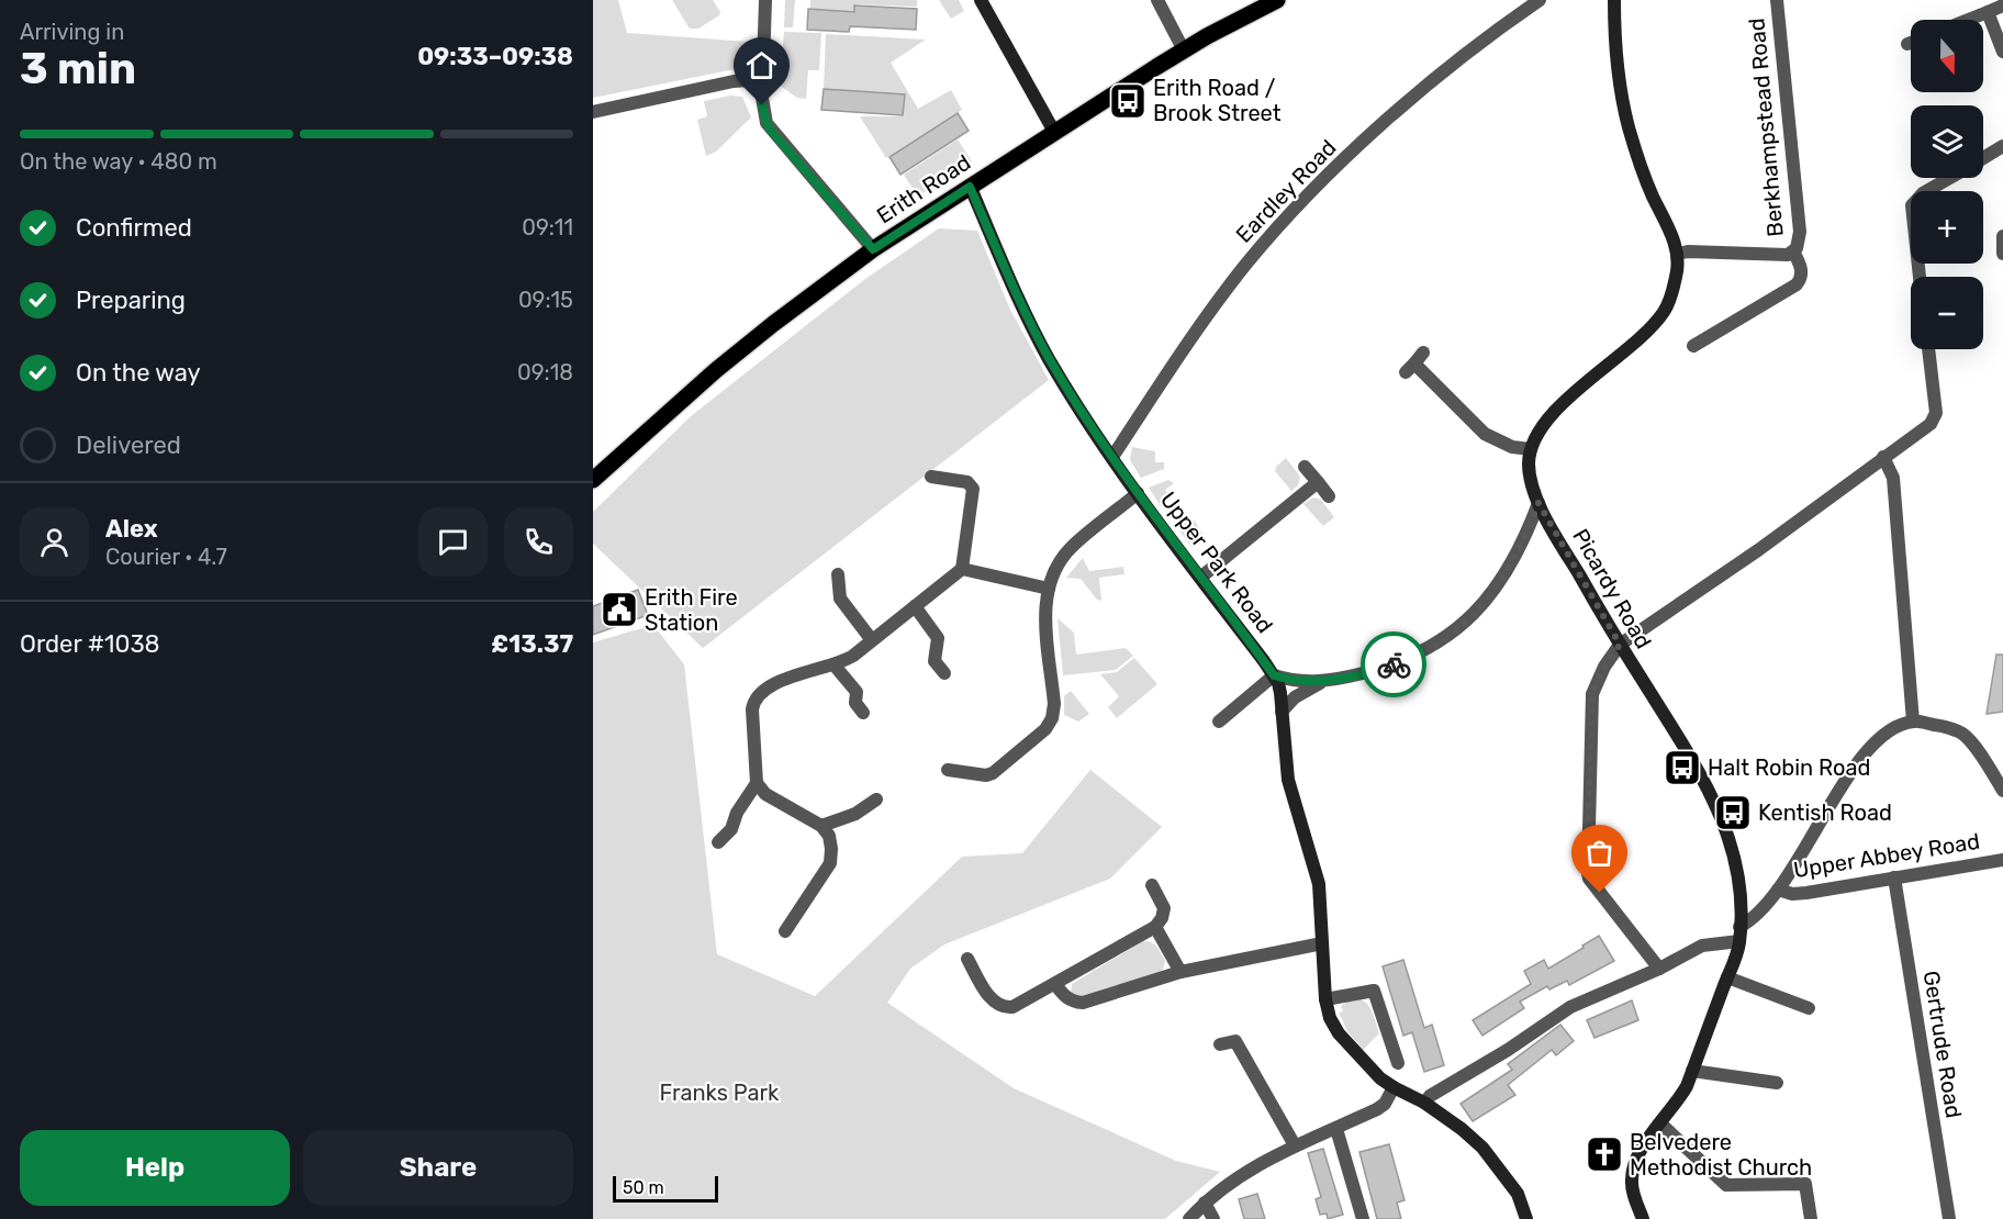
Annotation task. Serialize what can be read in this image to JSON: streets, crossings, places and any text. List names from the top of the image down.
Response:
{
  "streets": {
    "main road": ["Erith Road"],
    "street": [
      "Berkhampstead Road",
      "Eardley Road",
      "Upper Park Road",
      "Picardy Road",
      "Upper Abbey Road",
      "Gertrude Road"
    ]
  },
  "crossings": [
    ["Erith Road", "Upper Park Road"],
    ["Eardley Road", "Upper Park Road"],
    ["Upper Abbey Road", "Gertrude Road"]
  ],
  "parks": ["Franks Park"],
  "places": {
    "bus stop": ["Erith Road / Brook Street", "Halt Robin Road", "Kentish Road"],
    "public building": ["Erith Fire Station"],
    "church": ["Belvedere Methodist Church"]
  },
  "scale_bar": "50 m",
  "north": "bottom",
  "page": {
    "heading": ["3 min", "Arriving in", "09:33–09:38"],
    "panel": [
      "Alex",
      "Courier · 4.7",
      "Order #1038",
      "£13.37"
    ],
    "map_buttons": ["+", "−"],
    "bar": "On the way · 480 m",
    "list": [
      ["Confirmed", "09:11"],
      ["Preparing", "09:15"],
      ["On the way", "09:18"],
      "Delivered"
    ],
    "buttons": ["Help", "Share"],
    "scale": "50 m"
  }
}
